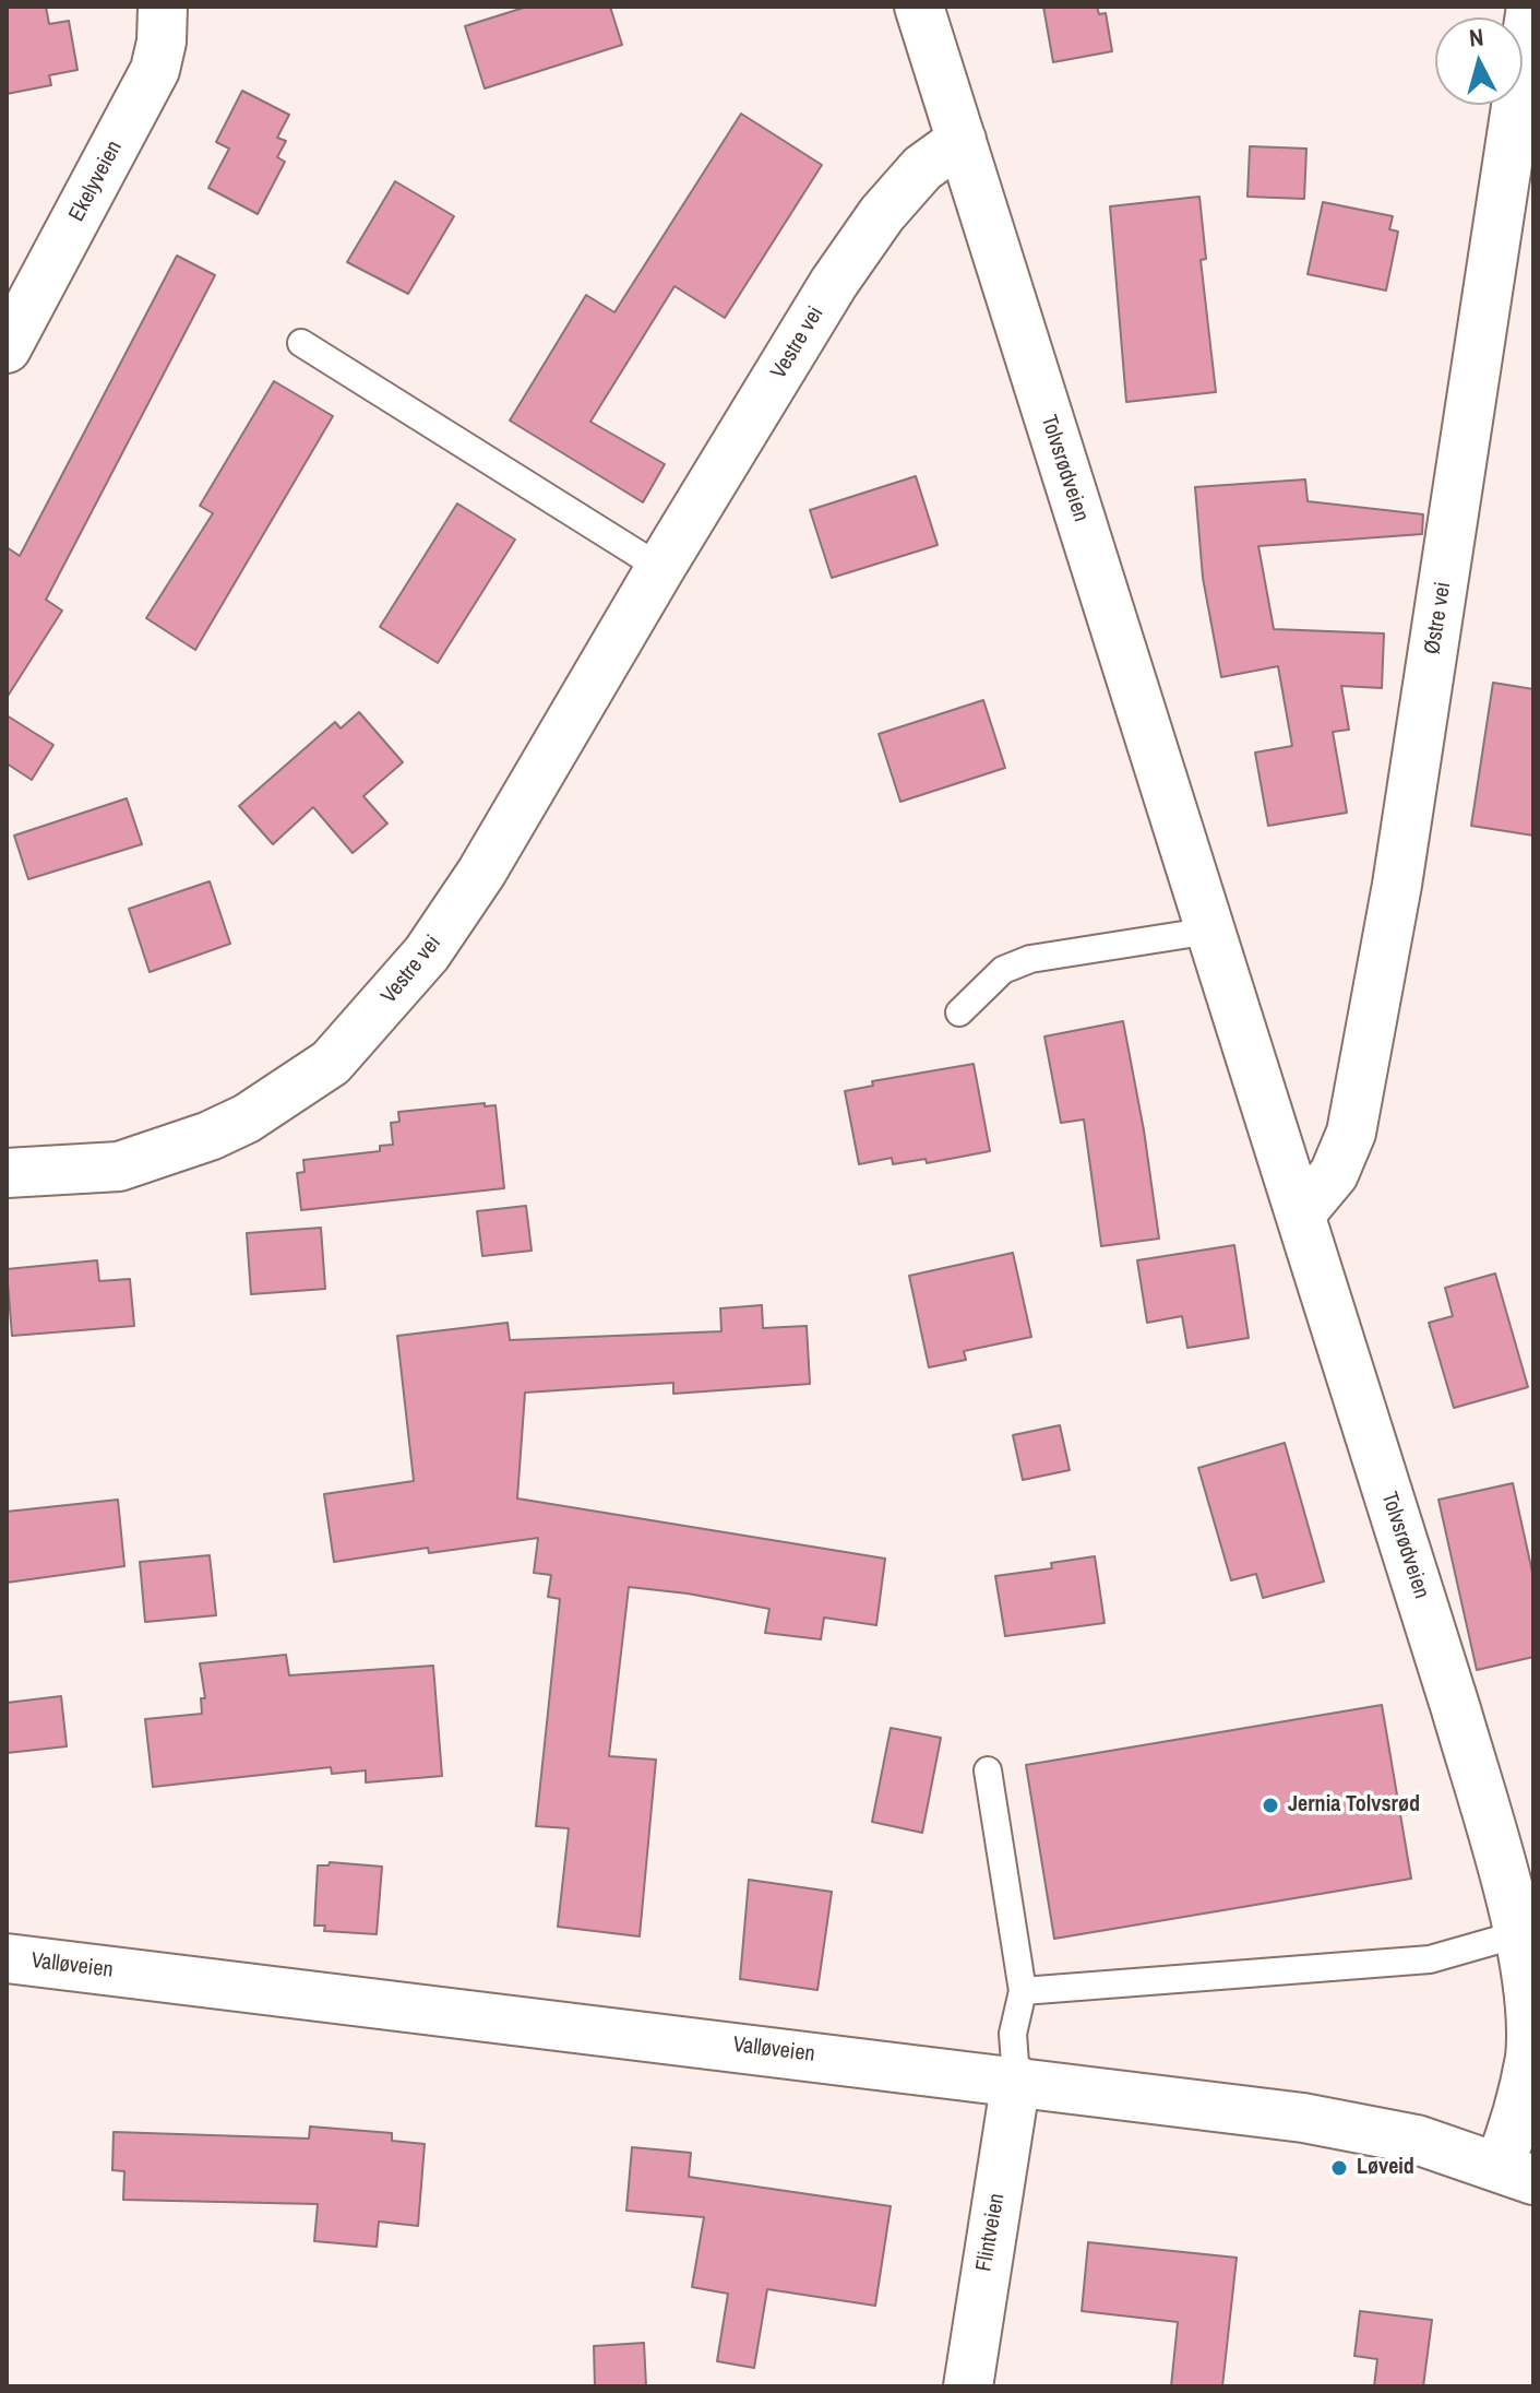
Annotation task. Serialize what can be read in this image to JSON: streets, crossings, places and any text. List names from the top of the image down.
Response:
{
  "streets": {
    "street": [
      "Ekelyveien",
      "Vestre vei",
      "Tolvsrødveien",
      "Østre vei",
      "Valløveien",
      "Flintveien"
    ]
  },
  "crossings": [
    ["Vestre vei", "Tolvsrødveien"],
    ["Tolvsrødveien", "Østre vei"],
    ["Tolvsrødveien", "Valløveien"],
    ["Valløveien", "Flintveien"]
  ],
  "places": ["Jernia Tolvsrød", "Løveid"],
  "north": "top"
}
